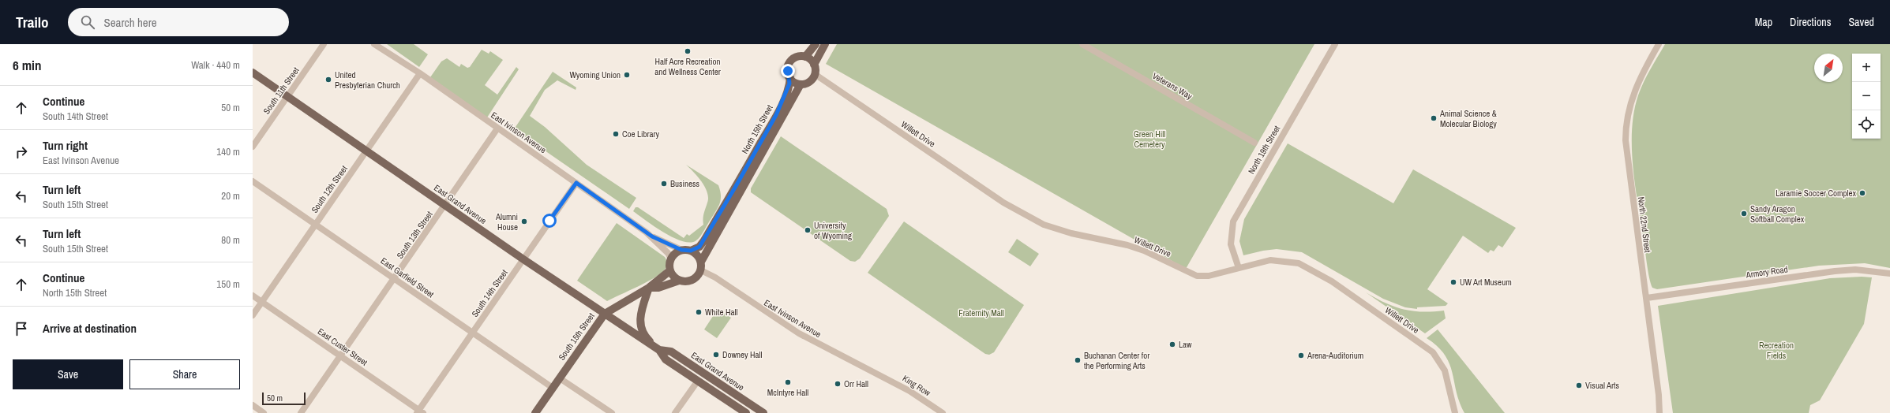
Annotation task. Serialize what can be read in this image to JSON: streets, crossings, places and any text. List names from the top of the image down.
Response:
{
  "streets": {
    "main road": ["North 15th Street", "East Grand Avenue", "South 15th Street"],
    "street": [
      "Veterans Way",
      "South 11th Street",
      "East Ivinson Avenue",
      "Willett Drive",
      "North 19th Street",
      "South 12th Street",
      "North 22nd Street",
      "South 13th Street",
      "Armory Road",
      "East Garfield Street",
      "South 14th Street",
      "East Custer Street",
      "King Row"
    ]
  },
  "crossings": [
    ["South 11th Street", "East Grand Avenue"],
    ["North 15th Street", "Willett Drive"],
    ["East Ivinson Avenue", "South 12th Street"],
    ["East Ivinson Avenue", "South 13th Street"],
    ["East Ivinson Avenue", "South 14th Street"],
    ["East Ivinson Avenue", "South 15th Street"],
    ["East Ivinson Avenue", "King Row"],
    ["Willett Drive", "North 19th Street"],
    ["South 12th Street", "East Grand Avenue"],
    ["South 12th Street", "East Garfield Street"],
    ["South 12th Street", "East Custer Street"],
    ["East Grand Avenue", "South 13th Street"],
    ["East Grand Avenue", "South 14th Street"],
    ["East Grand Avenue", "South 15th Street"],
    ["North 22nd Street", "Armory Road"],
    ["South 13th Street", "East Garfield Street"],
    ["South 13th Street", "East Custer Street"],
    ["East Garfield Street", "South 14th Street"],
    ["East Garfield Street", "South 15th Street"],
    ["South 14th Street", "East Custer Street"]
  ],
  "parks": ["Green Hill Cemetery", "Fraternity Mall", "Recreation Fields"],
  "places": [
    "Half Acre Recreation and Wellness Center",
    "Wyoming Union",
    "United Presbyterian Church",
    "Animal Science & Molecular Biology",
    "Coe Library",
    "Business",
    "Laramie Soccer Complex",
    "Sandy Aragon Softball Complex",
    "Alumni House",
    "University of Wyoming",
    "UW Art Museum",
    "White Hall",
    "Law",
    "Downey Hall",
    "Arena-Auditorium",
    "Buchanan Center for the Performing Arts",
    "McIntyre Hall",
    "Orr Hall",
    "Visual Arts"
  ],
  "scale_bar": "50 m",
  "north": "top right",
  "page": {
    "header": "Trailo",
    "search": "Search here",
    "nav": ["Map", "Directions", "Saved"],
    "heading": ["6 min", "Walk · 440 m"],
    "map_buttons": ["+", "−"],
    "list": [
      ["Continue", "South 14th Street", "50 m"],
      ["Turn right", "East Ivinson Avenue", "140 m"],
      ["Turn left", "South 15th Street", "20 m"],
      ["Turn left", "South 15th Street", "80 m"],
      ["Continue", "North 15th Street", "150 m"],
      "Arrive at destination"
    ],
    "buttons": ["Save", "Share"],
    "scale": "50 m"
  }
}
